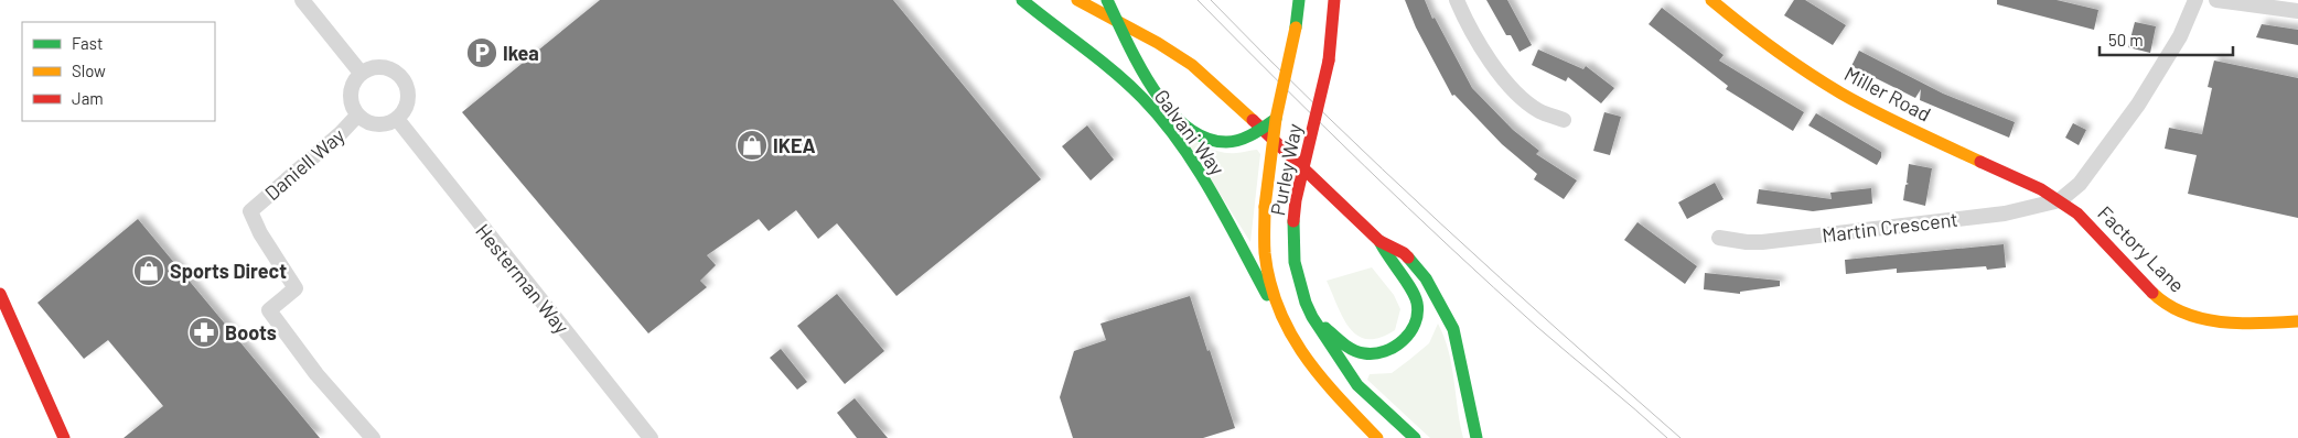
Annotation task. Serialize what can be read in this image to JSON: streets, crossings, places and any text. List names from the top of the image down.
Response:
{
  "streets": {
    "main road": [
      "Miller Road",
      "Galvani Way",
      "Purley Way",
      "Factory Lane"
    ],
    "street": ["Daniell Way", "Martin Crescent", "Hesterman Way"]
  },
  "crossings": [
    ["Miller Road", "Martin Crescent"],
    ["Miller Road", "Factory Lane"],
    ["Galvani Way", "Purley Way"],
    ["Daniell Way", "Hesterman Way"],
    ["Martin Crescent", "Factory Lane"]
  ],
  "places": {
    "parking": ["Ikea"],
    "shop": ["IKEA", "Sports Direct"],
    "pharmacy": ["Boots"]
  },
  "legend": ["Fast", "Slow", "Jam"],
  "scale_bar": "50 m"
}
